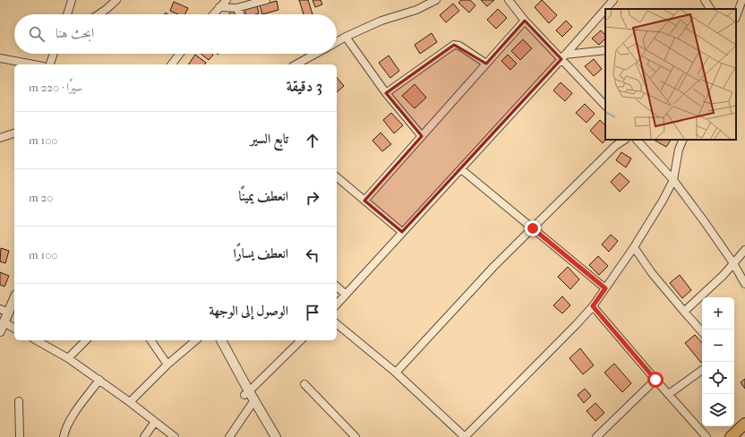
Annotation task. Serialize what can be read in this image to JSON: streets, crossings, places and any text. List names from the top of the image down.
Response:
{
  "page": {
    "search": "ابحث هنا",
    "heading": ["3 دقيقة", "سيرًا · 220 m"],
    "list": [
      ["تابع السير", "100 m"],
      ["انعطف يمينًا", "20 m"],
      ["انعطف يسارًا", "100 m"],
      "الوصول إلى الوجهة"
    ],
    "map_buttons": ["+", "−"]
  }
}
